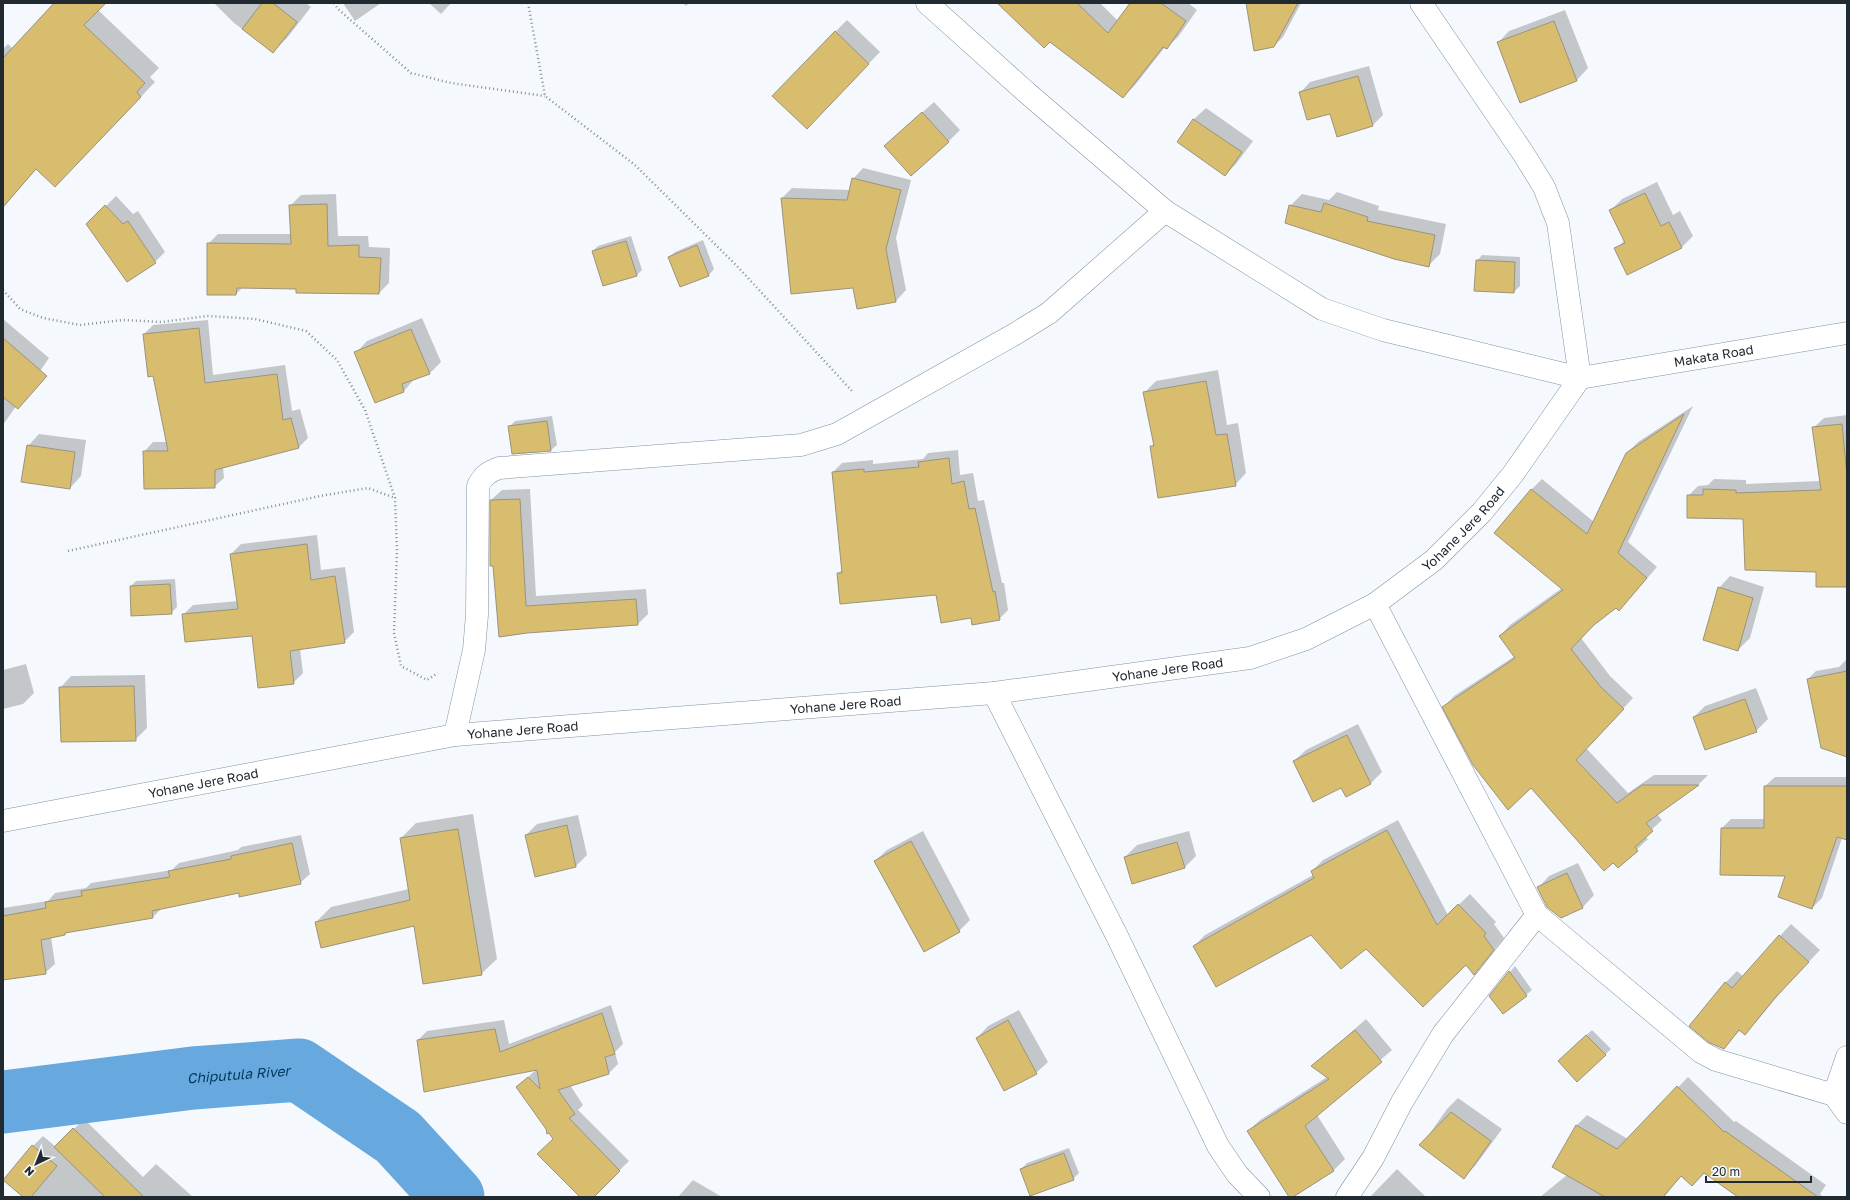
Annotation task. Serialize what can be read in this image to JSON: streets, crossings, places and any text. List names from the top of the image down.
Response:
{
  "streets": {
    "street": ["Makata Road", "Yohane Jere Road"]
  },
  "crossings": [
    ["Makata Road", "Yohane Jere Road"]
  ],
  "water": ["Chiputula River"],
  "scale_bar": "20 m",
  "north": "bottom left"
}
